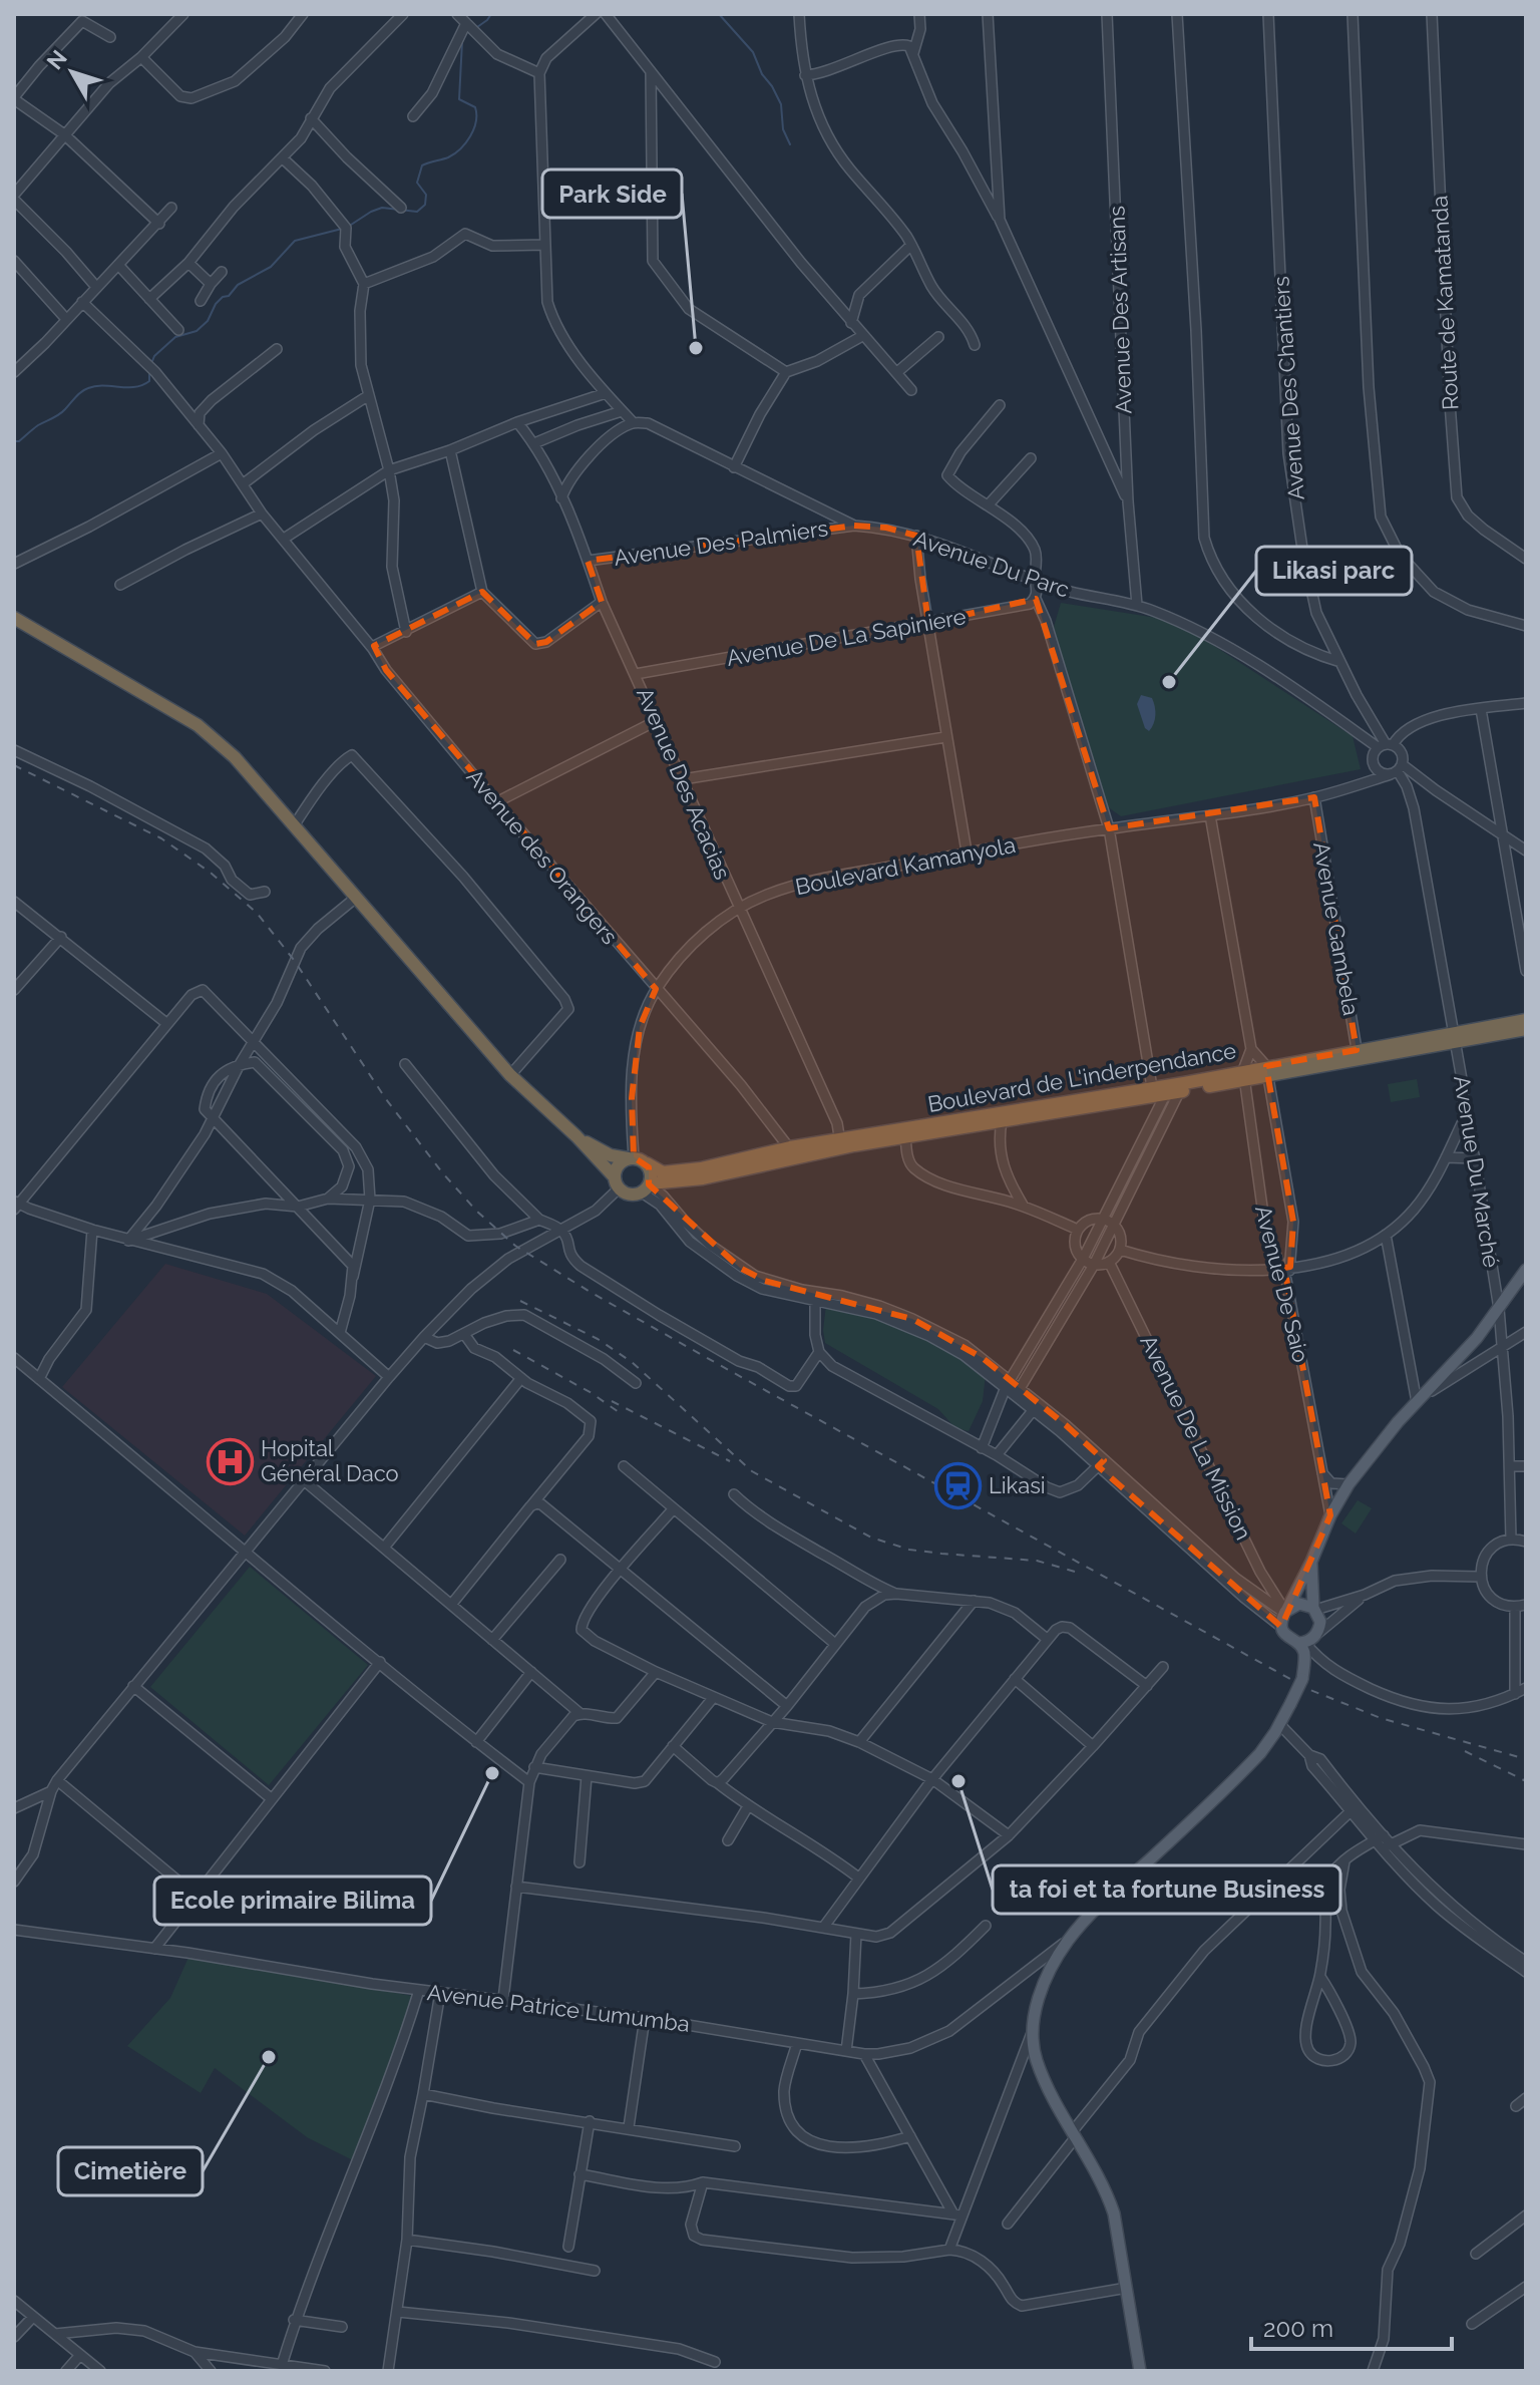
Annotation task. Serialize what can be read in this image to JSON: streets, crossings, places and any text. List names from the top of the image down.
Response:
{
  "streets": {
    "highway": ["Boulevard de L'inderpendance"],
    "street": [
      "Route de Kamatanda",
      "Avenue Des Artisans",
      "Avenue Des Chantiers",
      "Avenue Des Palmiers",
      "Avenue Du Parc",
      "Avenue De La Sapiniere",
      "Avenue Des Acacias",
      "Avenue des Orangers",
      "Boulevard Kamanyola",
      "Avenue Gambela",
      "Avenue Du Marché",
      "Avenue De Saio",
      "Avenue De La Mission",
      "Avenue Patrice Lumumba"
    ]
  },
  "crossings": [
    ["Avenue Des Artisans", "Avenue Du Parc"],
    ["Avenue Des Chantiers", "Avenue Du Parc"],
    ["Avenue Des Chantiers", "Boulevard Kamanyola"],
    ["Avenue Des Chantiers", "Avenue Du Marché"],
    ["Avenue Des Palmiers", "Avenue Du Parc"],
    ["Avenue Des Palmiers", "Avenue Des Acacias"],
    ["Avenue Du Parc", "Boulevard Kamanyola"],
    ["Avenue Du Parc", "Avenue Du Marché"],
    ["Avenue De La Sapiniere", "Avenue Des Acacias"],
    ["Avenue Des Acacias", "Boulevard Kamanyola"],
    ["Avenue Des Acacias", "Boulevard de L'inderpendance"],
    ["Avenue des Orangers", "Boulevard Kamanyola"],
    ["Avenue des Orangers", "Boulevard de L'inderpendance"],
    ["Boulevard Kamanyola", "Avenue Gambela"],
    ["Boulevard Kamanyola", "Boulevard de L'inderpendance"],
    ["Boulevard Kamanyola", "Avenue Du Marché"],
    ["Avenue Gambela", "Boulevard de L'inderpendance"],
    ["Boulevard de L'inderpendance", "Avenue Du Marché"],
    ["Boulevard de L'inderpendance", "Avenue De Saio"]
  ],
  "places": {
    "other": [
      "Park Side",
      "Likasi parc",
      "Ecole primaire Bilima",
      "ta foi et ta fortune Business",
      "Cimetière"
    ],
    "hospital": ["Hopital Général Daco"],
    "station": ["Likasi"]
  },
  "scale_bar": "200 m",
  "north": "top left"
}
